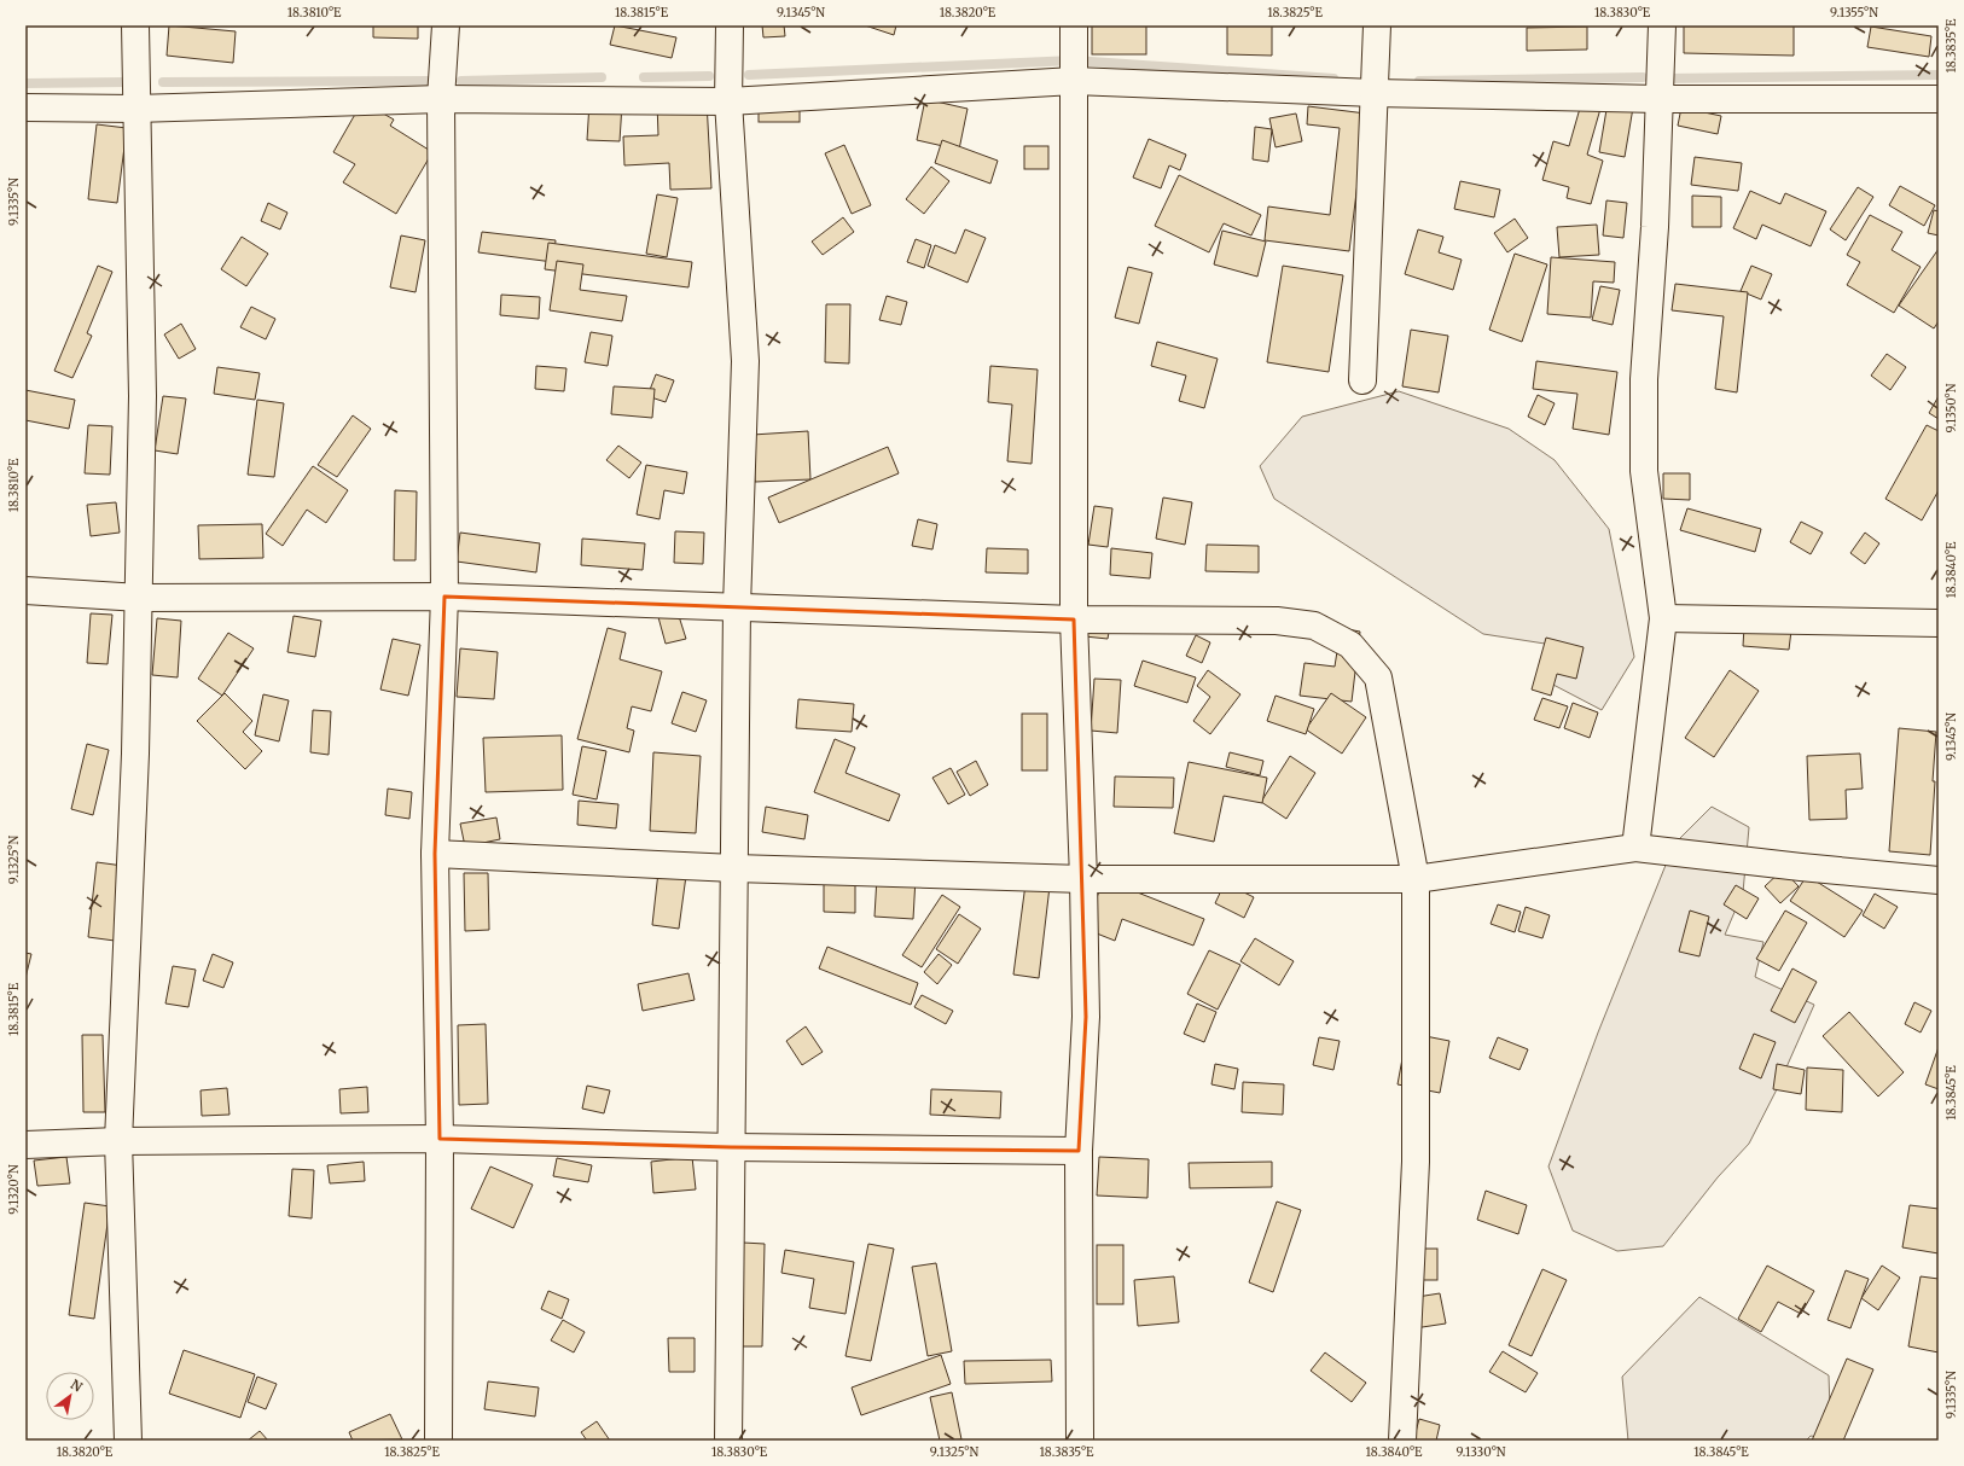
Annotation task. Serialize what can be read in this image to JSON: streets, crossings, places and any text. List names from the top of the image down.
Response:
{
  "north": "top right",
  "coordinates": [
    "18.3810°E",
    "18.3815°E",
    "9.1345°N",
    "18.3820°E",
    "18.3825°E",
    "18.3830°E",
    "9.1355°N",
    "18.3835°E",
    "9.1335°N",
    "9.1350°N",
    "18.3840°E",
    "9.1325°N",
    "18.3845°E",
    "9.1320°N",
    "9.1330°N"
  ]
}
